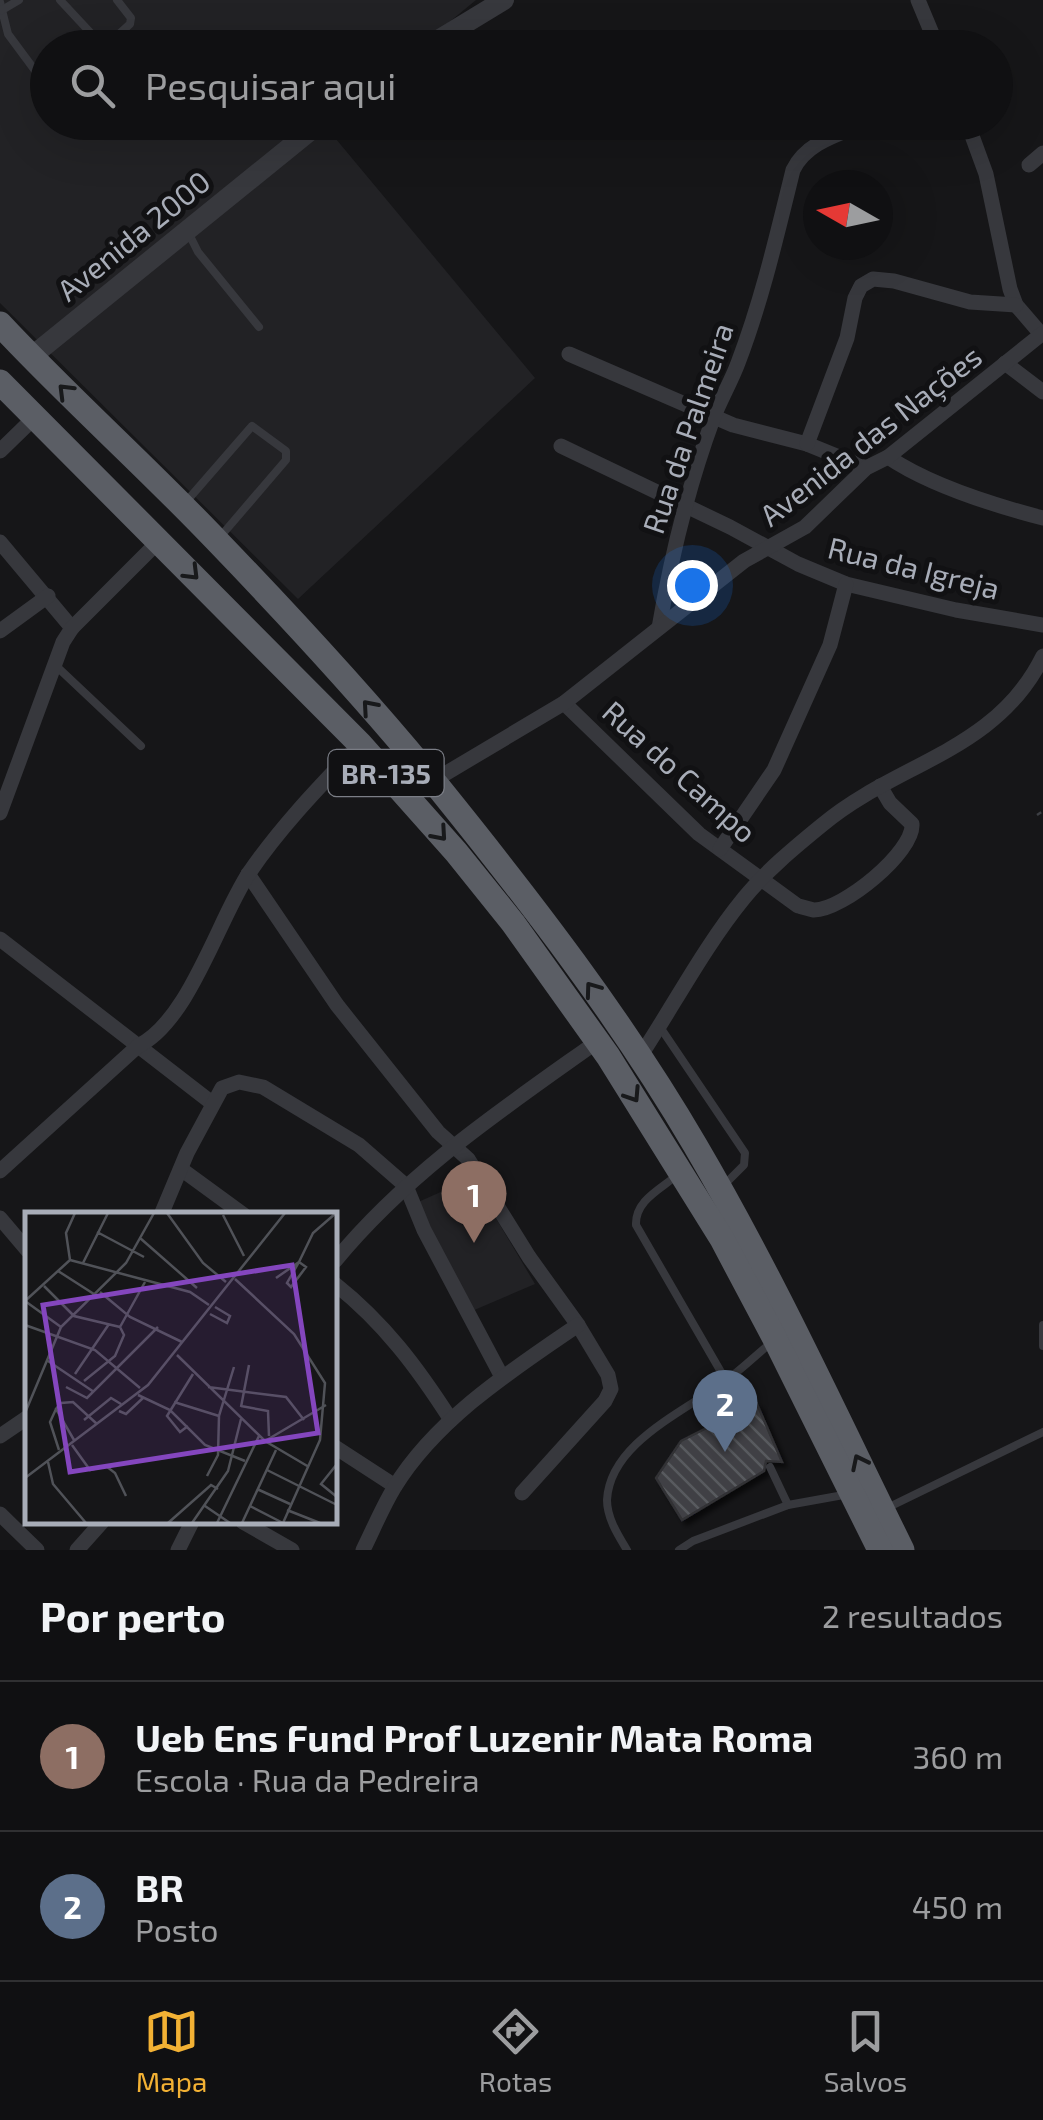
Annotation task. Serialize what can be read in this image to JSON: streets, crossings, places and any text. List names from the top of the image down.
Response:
{
  "streets": {
    "highway": ["BR-135"],
    "street": [
      "Avenida 2000",
      "Rua da Palmeira",
      "Avenida das Nações",
      "Rua da Igreja",
      "Rua do Campo"
    ]
  },
  "crossings": [
    ["Avenida 2000", "BR-135"],
    ["Rua da Palmeira", "Avenida das Nações"],
    ["Rua da Palmeira", "Rua da Igreja"],
    ["Avenida das Nações", "Rua da Igreja"],
    ["Avenida das Nações", "Rua do Campo"],
    ["Avenida das Nações", "BR-135"],
    ["Rua do Campo", "BR-135"]
  ],
  "north": "left",
  "page": {
    "search": "Pesquisar aqui",
    "pins": ["1", "2"],
    "heading": ["Por perto", "2 resultados"],
    "list": [
      {
        "mark": "1",
        "name": "Ueb Ens Fund Prof Luzenir Mata Roma",
        "note": "Escola · Rua da Pedreira",
        "value": "360 m"
      },
      {
        "mark": "2",
        "name": "BR",
        "note": "Posto",
        "value": "450 m"
      }
    ],
    "nav": ["Mapa", "Rotas", "Salvos"]
  }
}
